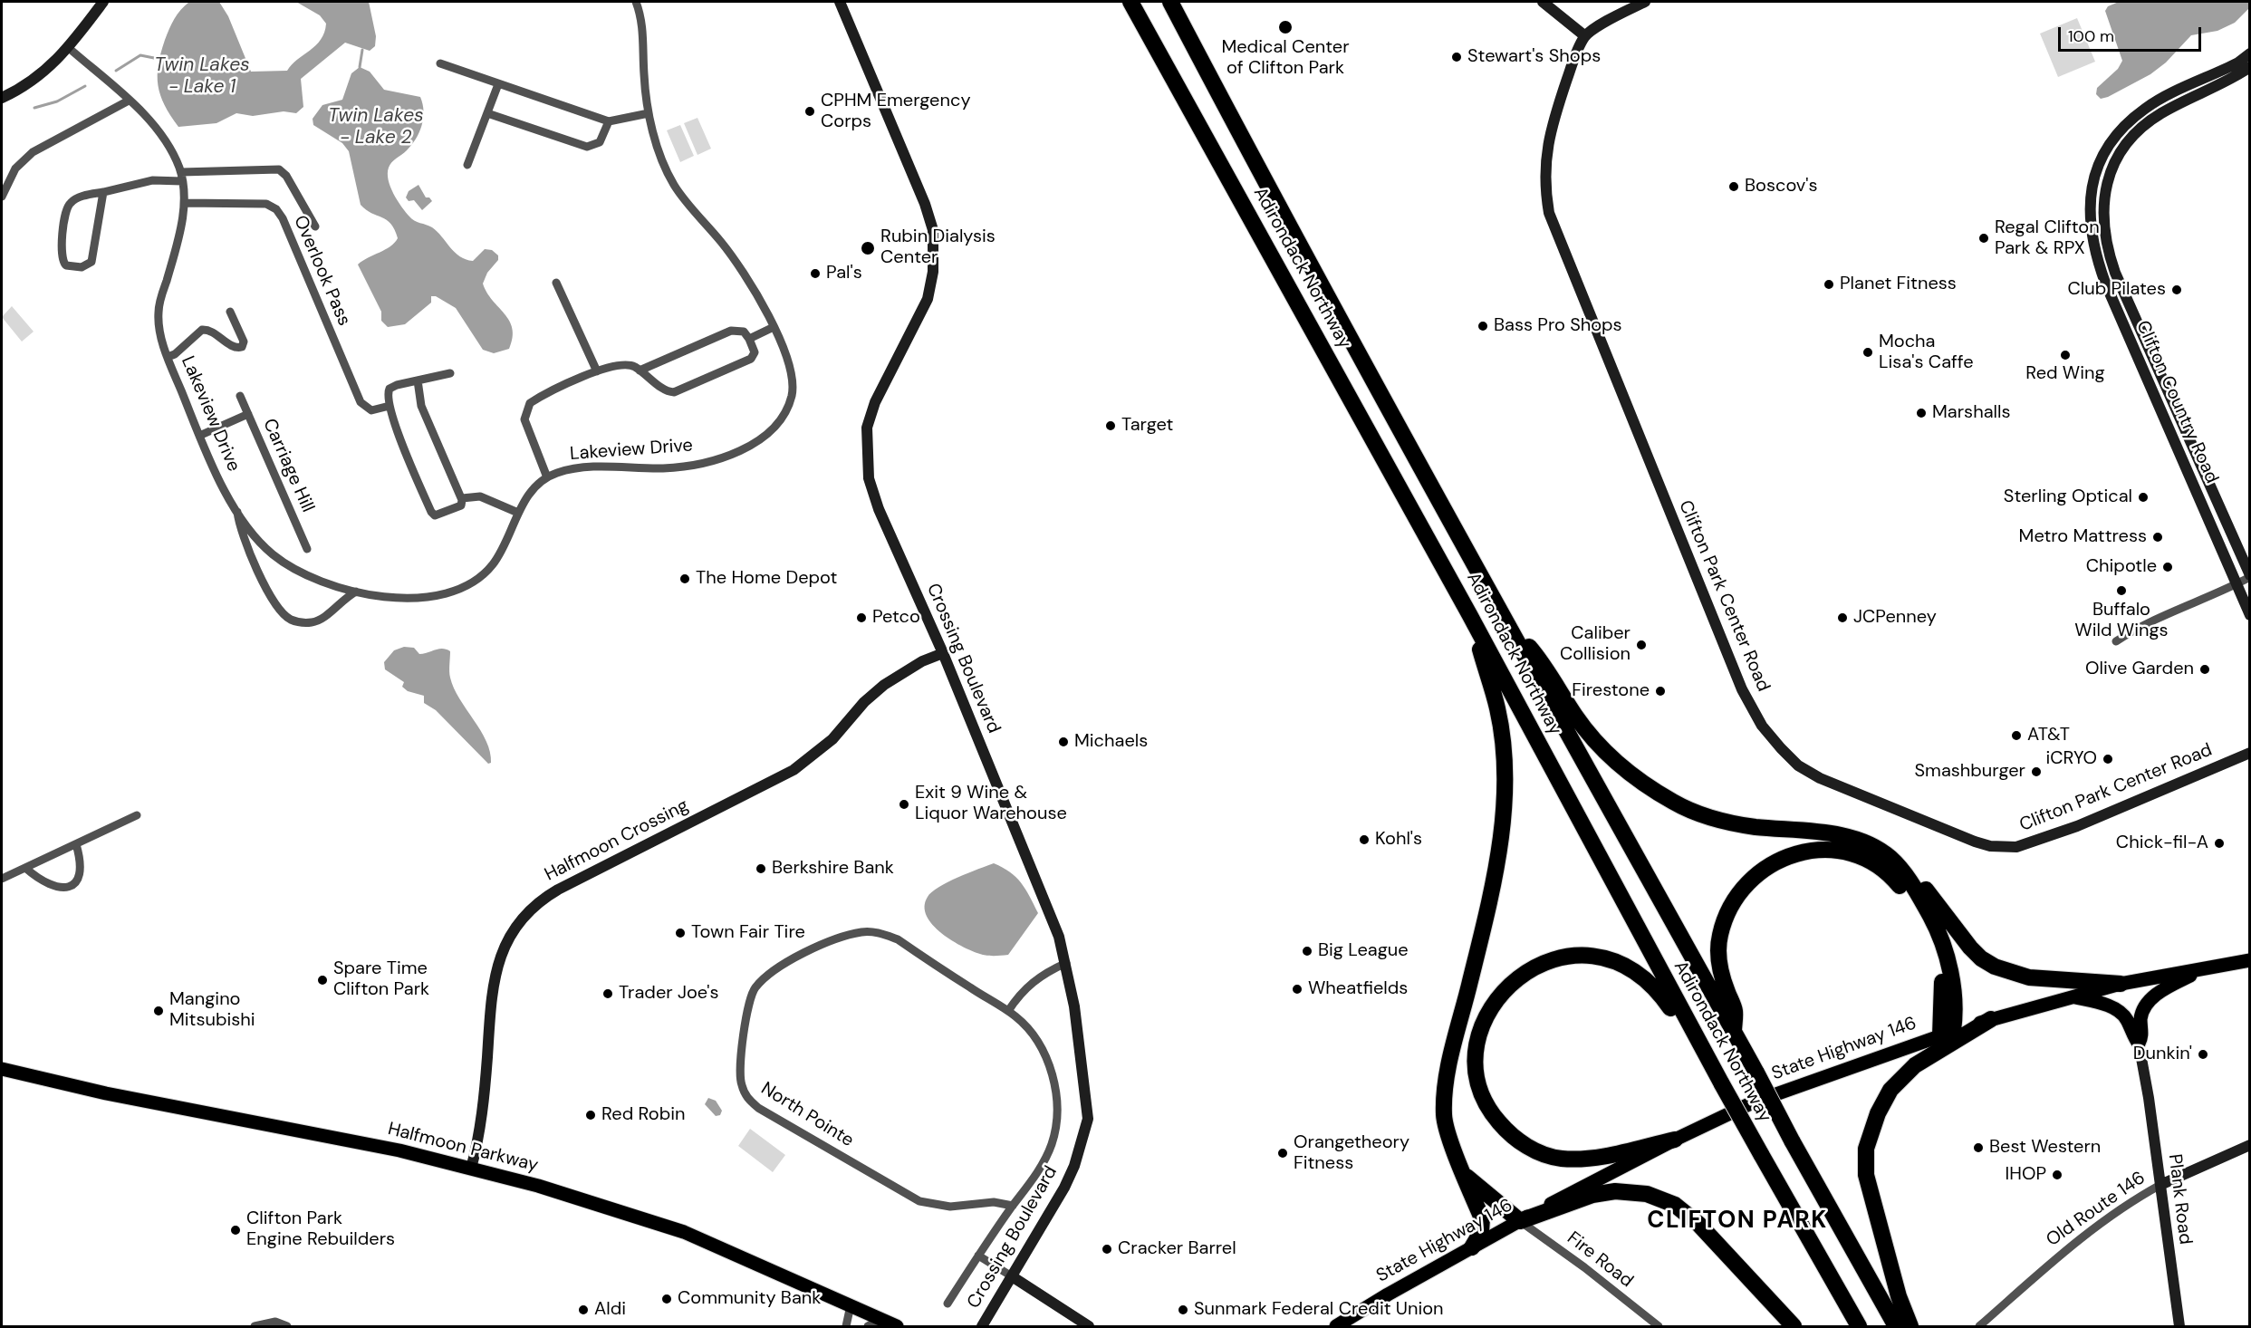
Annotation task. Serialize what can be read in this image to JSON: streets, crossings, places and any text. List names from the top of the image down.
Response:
{
  "streets": {
    "highway": ["Adirondack Northway"],
    "main road": ["State Highway 146", "Halfmoon Parkway"],
    "street": [
      "Overlook Pass",
      "Clifton Country Road",
      "Lakeview Drive",
      "Carriage Hill",
      "Clifton Park Center Road",
      "Crossing Boulevard",
      "Halfmoon Crossing",
      "North Pointe",
      "Plank Road",
      "Old Route 146",
      "Fire Road"
    ]
  },
  "crossings": [
    ["Overlook Pass", "Lakeview Drive"],
    ["Lakeview Drive", "Carriage Hill"],
    ["Crossing Boulevard", "Halfmoon Crossing"],
    ["Halfmoon Crossing", "Halfmoon Parkway"],
    ["State Highway 146", "Fire Road"],
    ["Plank Road", "Old Route 146"]
  ],
  "districts": ["CLIFTON PARK"],
  "water": ["Twin Lakes - Lake 1", "Twin Lakes - Lake 2"],
  "places": [
    "Medical Center of Clifton Park",
    "Stewart's Shops",
    "CPHM Emergency Corps",
    "Boscov's",
    "Regal Clifton Park & RPX",
    "Rubin Dialysis Center",
    "Pal's",
    "Planet Fitness",
    "Club Pilates",
    "Bass Pro Shops",
    "Mocha Lisa's Caffe",
    "Red Wing",
    "Marshalls",
    "Target",
    "Sterling Optical",
    "Metro Mattress",
    "Chipotle",
    "The Home Depot",
    "Buffalo Wild Wings",
    "Petco",
    "JCPenney",
    "Caliber Collision",
    "Olive Garden",
    "Firestone",
    "AT&T",
    "Michaels",
    "iCRYO",
    "Smashburger",
    "Exit 9 Wine & Liquor Warehouse",
    "Kohl's",
    "Chick-fil-A",
    "Berkshire Bank",
    "Town Fair Tire",
    "Big League",
    "Spare Time Clifton Park",
    "Wheatfields",
    "Trader Joe's",
    "Mangino Mitsubishi",
    "Dunkin'",
    "Red Robin",
    "Best Western",
    "Orangetheory Fitness",
    "IHOP",
    "Clifton Park Engine Rebuilders",
    "Cracker Barrel",
    "Community Bank",
    "Aldi",
    "Sunmark Federal Credit Union"
  ],
  "scale_bar": "100 m"
}
